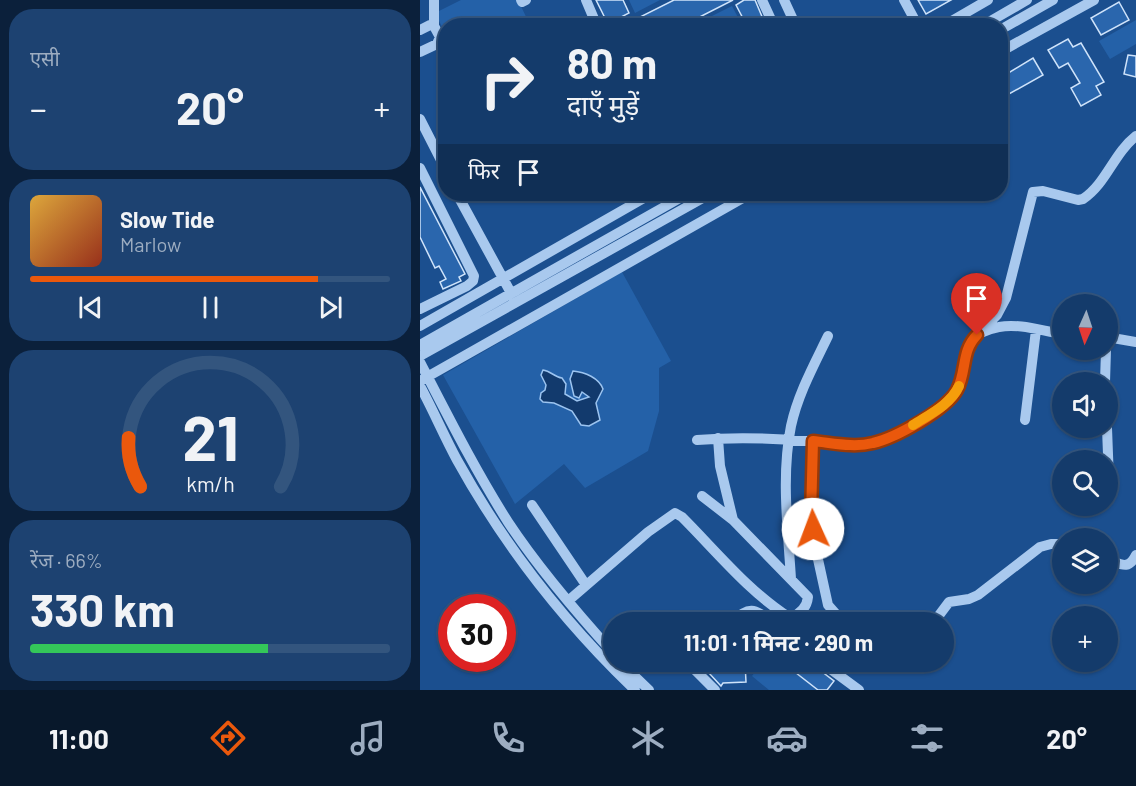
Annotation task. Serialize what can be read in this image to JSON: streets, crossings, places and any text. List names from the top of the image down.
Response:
{
  "north": "bottom",
  "page": {
    "tile": [
      "एसी",
      ["रेंज · 66%", "330 km"]
    ],
    "turn": ["80 m", "दाएँ मुड़ें"],
    "heat": ["−", "20°", "+"],
    "then": "फिर",
    "song": ["Slow Tide", "Marlow"],
    "map_buttons": "+",
    "limit": "30",
    "trip": "11:01 · 1 मिनट · 290 m",
    "tabs": ["11:00", "20°"],
    "gauge": ["21", "km/h"]
  }
}
